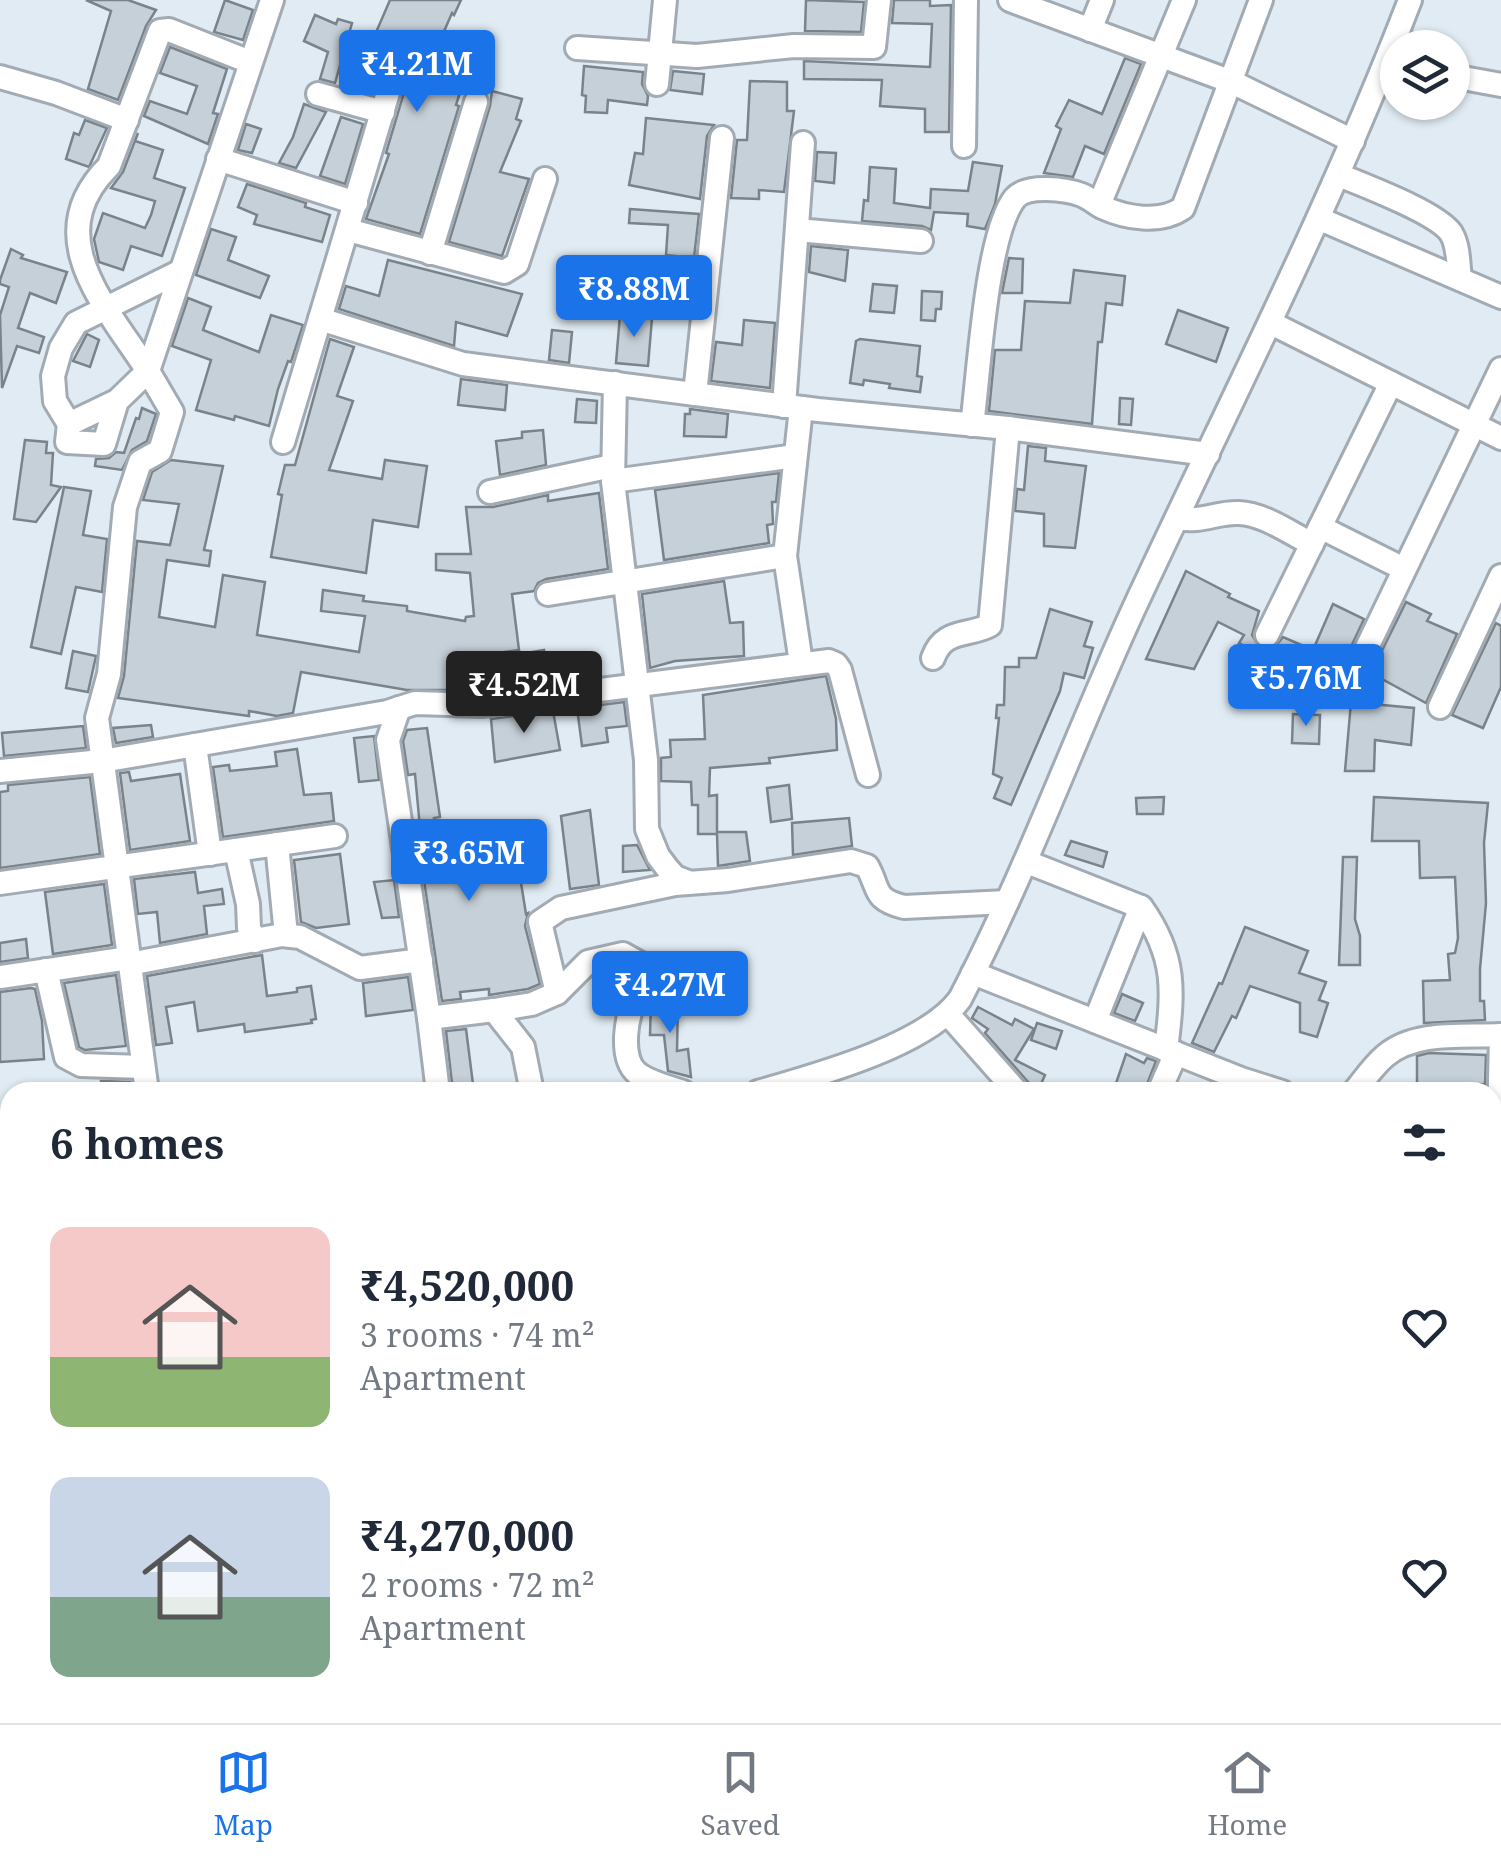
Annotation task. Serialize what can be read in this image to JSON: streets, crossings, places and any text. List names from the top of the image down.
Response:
{
  "page": {
    "price": [
      "₹4.21M",
      "₹8.88M",
      "₹5.76M",
      "₹4.52M",
      "₹3.65M",
      "₹4.27M"
    ],
    "heading": "6 homes",
    "list": [
      {
        "name": "₹4,520,000",
        "note": "3 rooms · 74 m² · Apartment"
      },
      {
        "name": "₹4,270,000",
        "note": "2 rooms · 72 m² · Apartment"
      }
    ],
    "tabs": ["Map", "Saved", "Home"]
  }
}
